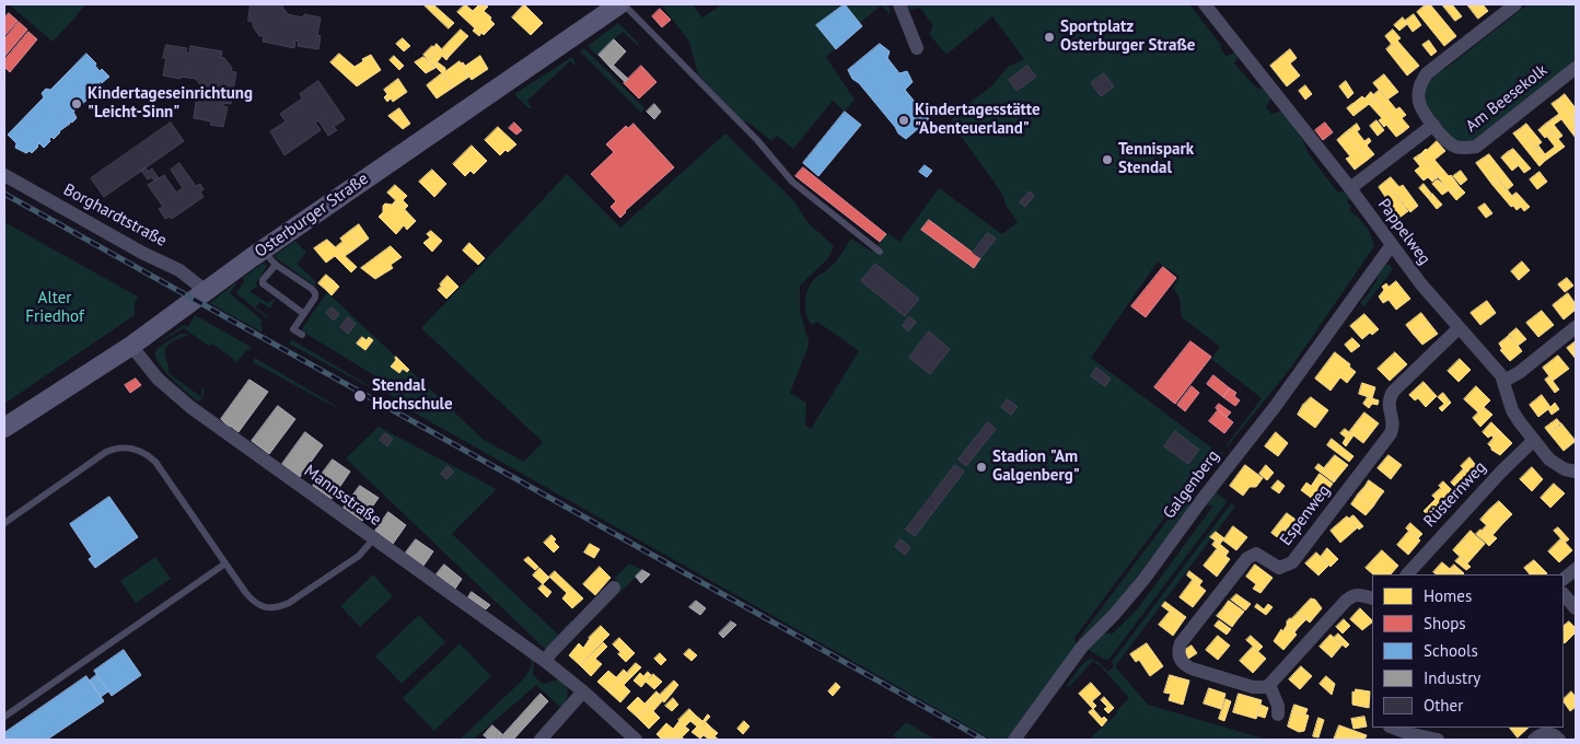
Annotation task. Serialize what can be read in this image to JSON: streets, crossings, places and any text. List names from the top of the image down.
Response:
{
  "streets": {
    "street": [
      "Am Beesekolk",
      "Borghardtstraße",
      "Osterburger Straße",
      "Pappelweg",
      "Galgenberg",
      "Rüsternweg",
      "Mannsstraße",
      "Espenweg"
    ]
  },
  "crossings": [
    ["Borghardtstraße", "Osterburger Straße"],
    ["Osterburger Straße", "Mannsstraße"],
    ["Pappelweg", "Galgenberg"],
    ["Pappelweg", "Rüsternweg"],
    ["Pappelweg", "Espenweg"]
  ],
  "parks": ["Alter Friedhof"],
  "places": [
    "Sportplatz Osterburger Straße",
    "Kindertageseinrichtung \"Leicht-Sinn\"",
    "Kindertagesstätte \"Abenteuerland\"",
    "Tennispark Stendal",
    "Stendal Hochschule",
    "Stadion \"Am Galgenberg\""
  ],
  "legend": [
    "Homes",
    "Shops",
    "Schools",
    "Industry",
    "Other"
  ]
}
